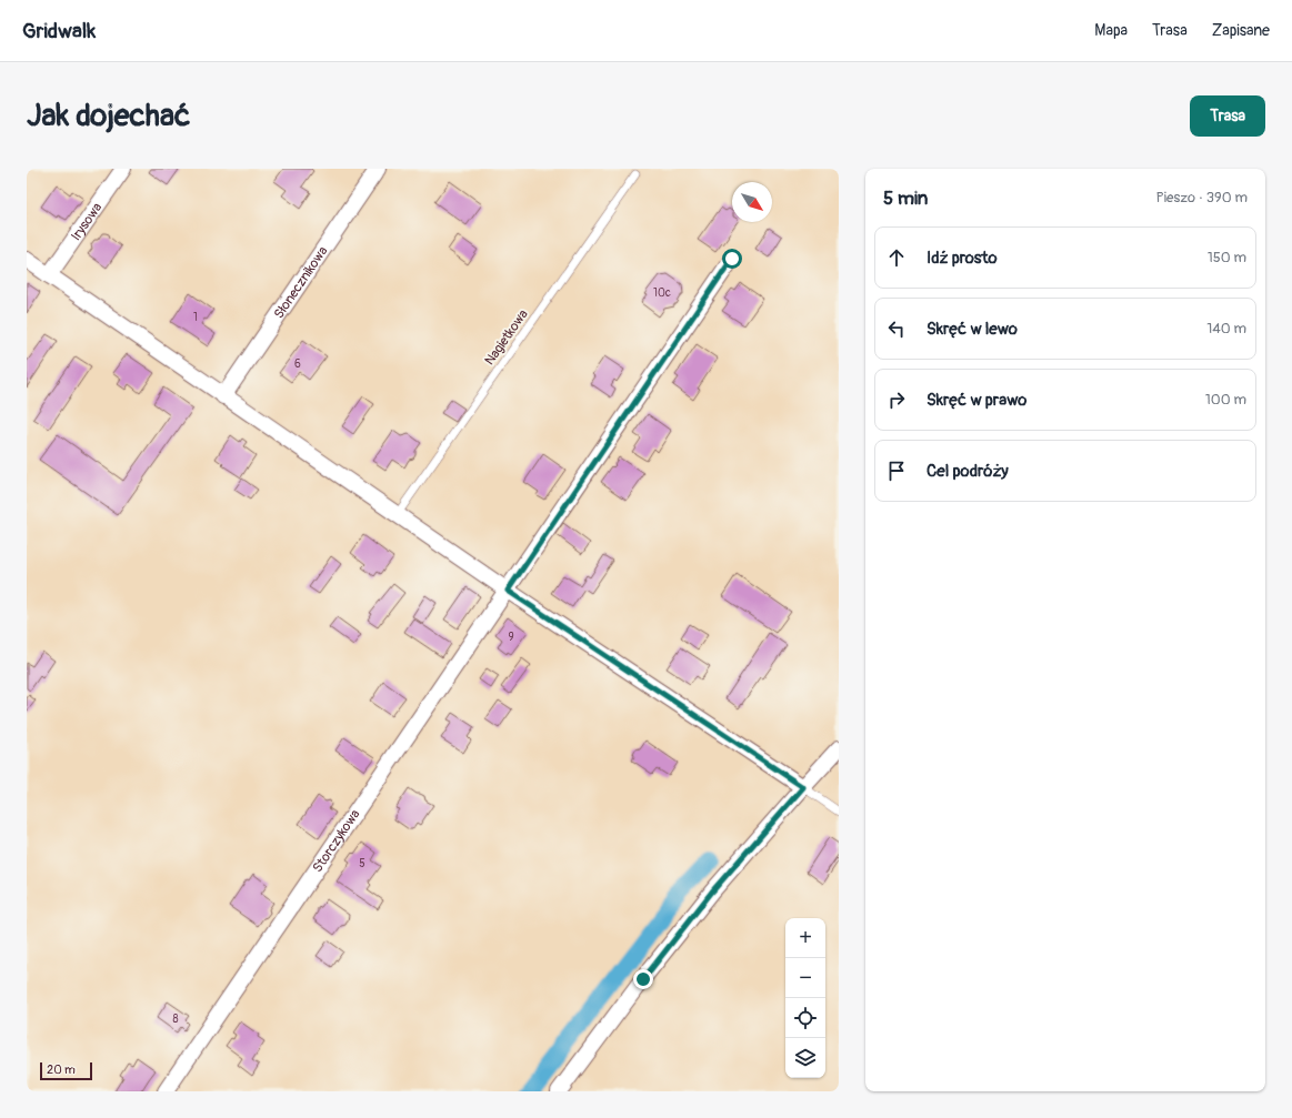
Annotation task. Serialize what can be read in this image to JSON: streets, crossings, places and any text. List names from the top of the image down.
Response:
{
  "streets": {
    "street": ["Irysowa", "Słonecznikowa", "Storczykowa"],
    "lane": ["Nagietkowa"]
  },
  "house_numbers": [
    "10c",
    "1",
    "6",
    "9",
    "5",
    "8"
  ],
  "scale_bar": "20 m",
  "north": "bottom right",
  "page": {
    "header": "Gridwalk",
    "nav": ["Mapa", "Trasa", "Zapisane"],
    "buttons": "Trasa",
    "title": "Jak dojechać",
    "heading": ["5 min", "Pieszo · 390 m"],
    "list": [
      ["Idź prosto", "150 m"],
      ["Skręć w lewo", "140 m"],
      ["Skręć w prawo", "100 m"],
      "Cel podróży"
    ],
    "map_buttons": ["+", "−"],
    "scale": "20 m"
  }
}
